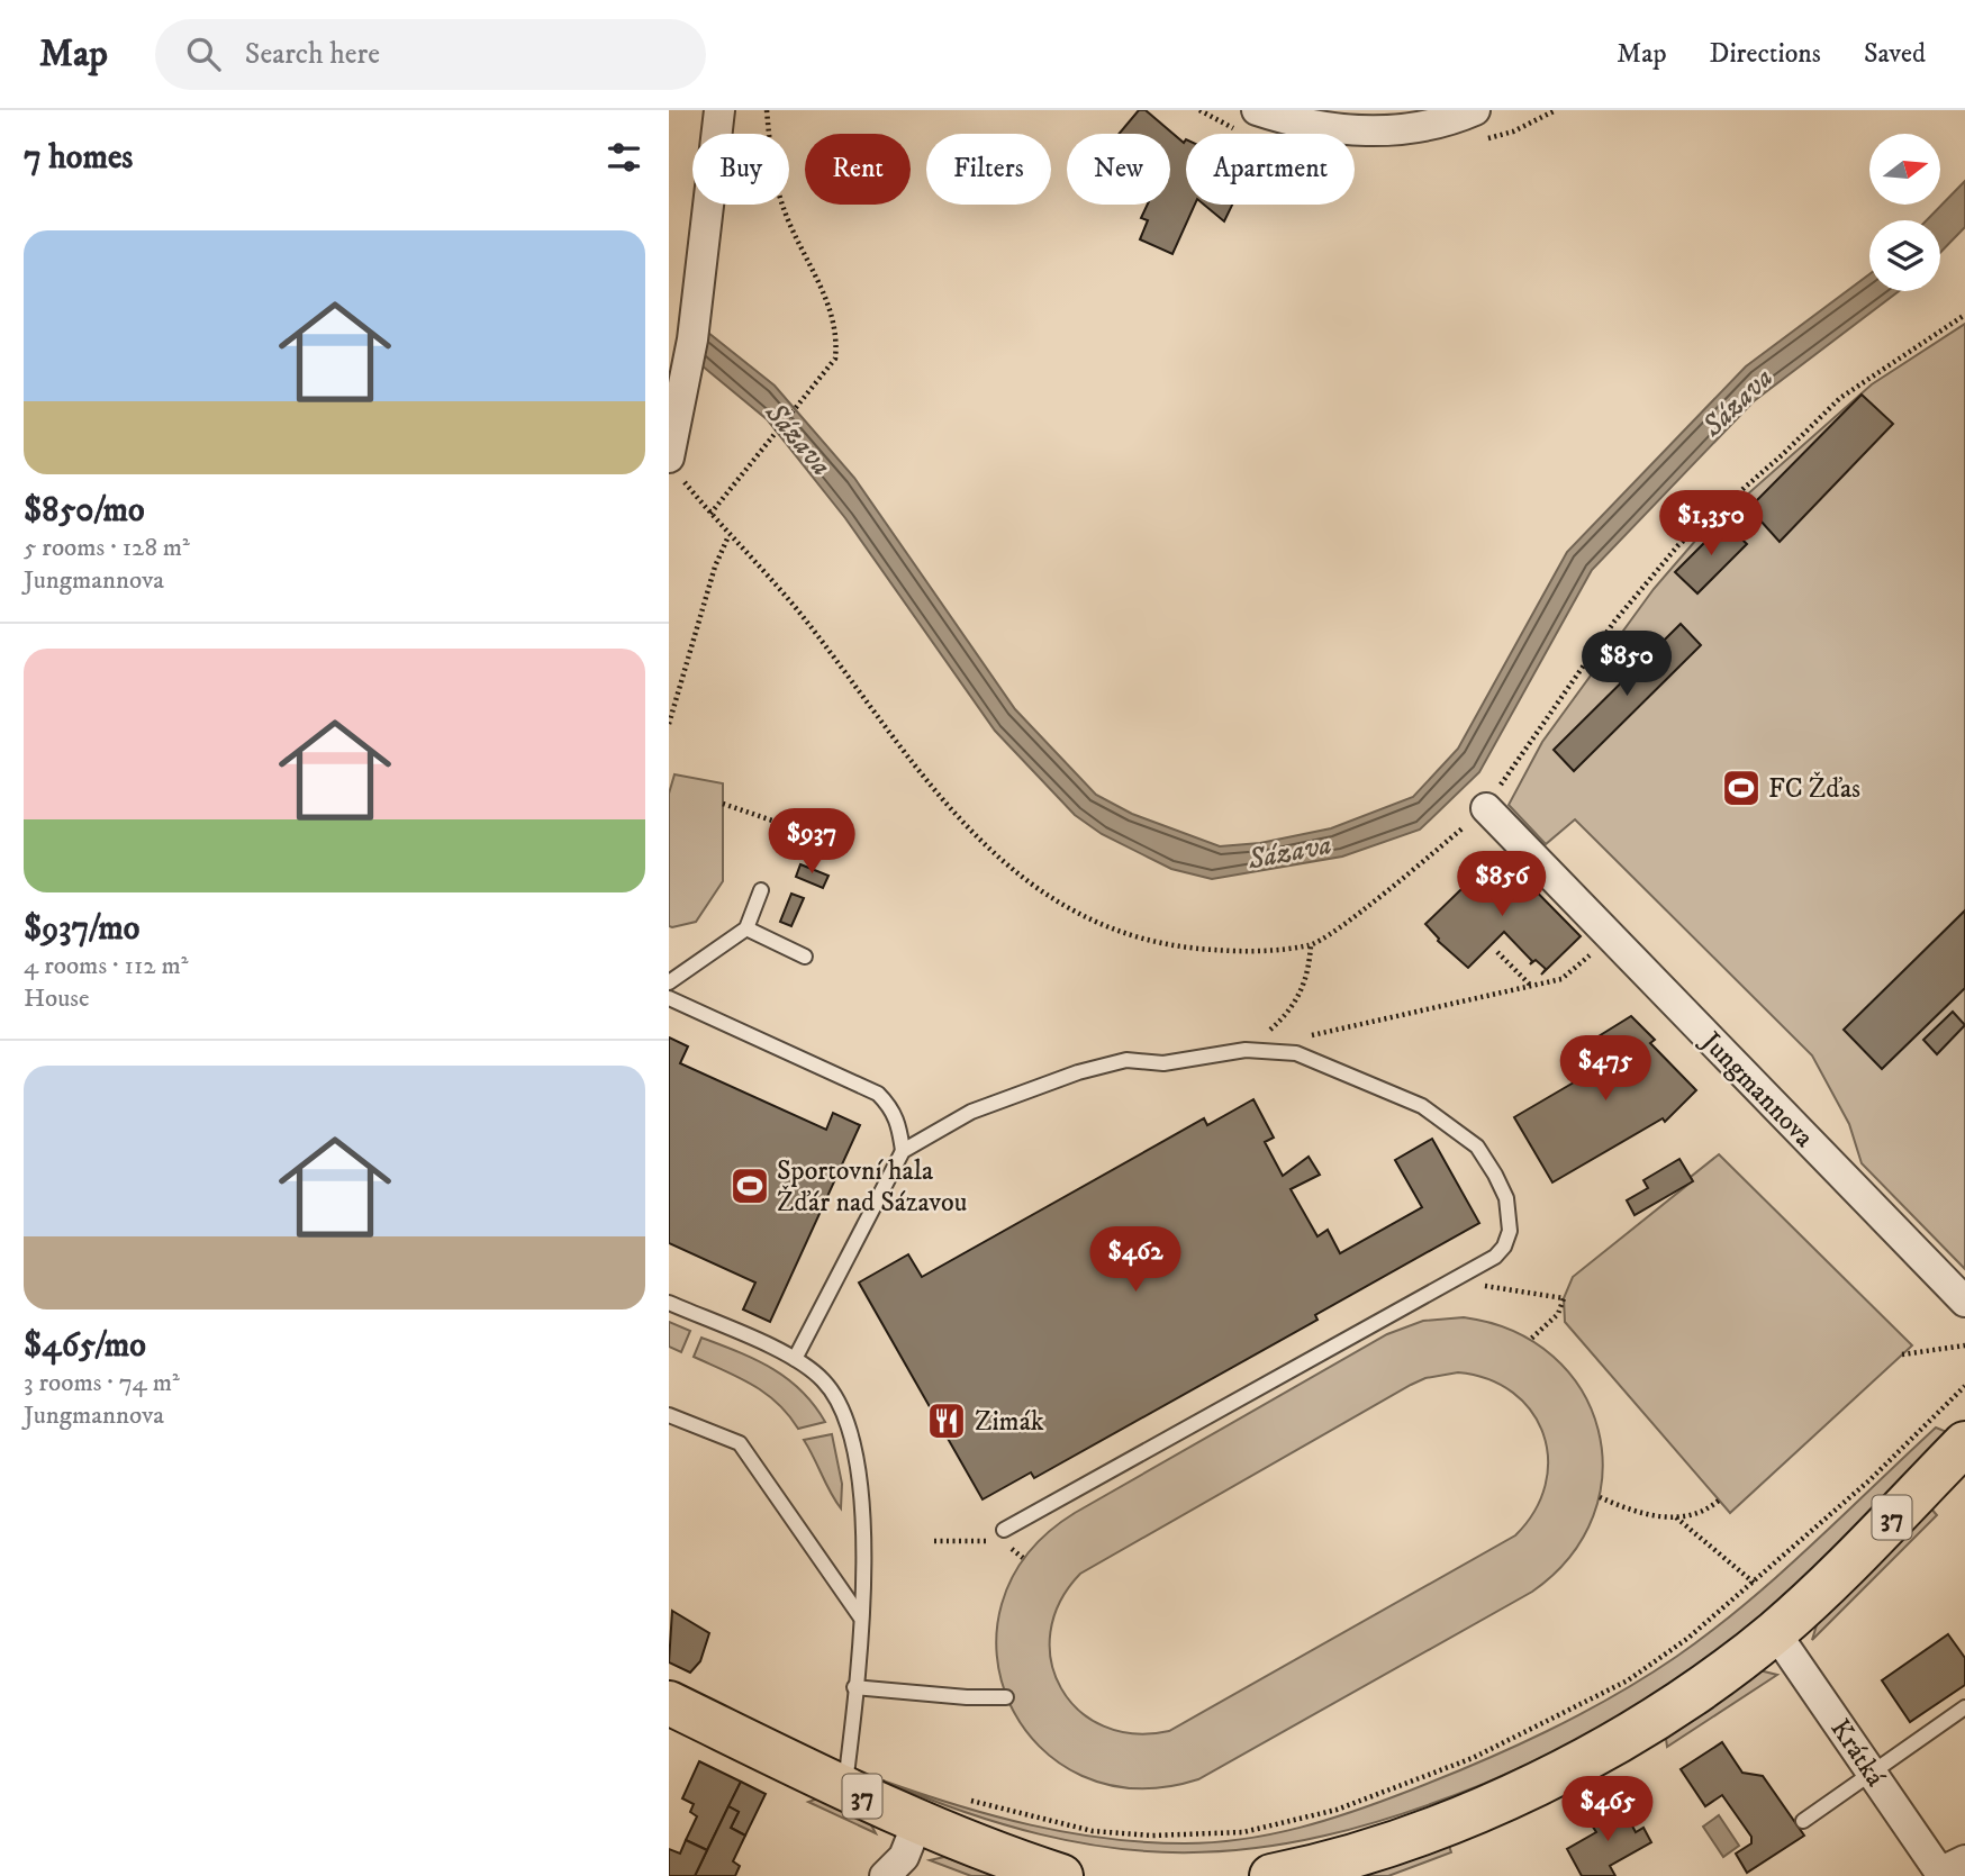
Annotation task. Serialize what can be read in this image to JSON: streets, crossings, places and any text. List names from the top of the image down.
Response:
{
  "streets": {
    "main road": ["37"],
    "street": ["Jungmannova", "Krátká"]
  },
  "crossings": [
    ["37", "Krátká"]
  ],
  "water": ["Sázava"],
  "places": {
    "sports": ["FC Žďas", "Sportovní hala Žďár nad Sázavou"],
    "restaurant": ["Zimák"]
  },
  "north": "right",
  "page": {
    "header": "Map",
    "search": "Search here",
    "nav": ["Map", "Directions", "Saved"],
    "heading": "7 homes",
    "chip": [
      "Buy",
      "Rent",
      "Filters",
      "New",
      "Apartment"
    ],
    "list": [
      {
        "name": "$850/mo",
        "note": "5 rooms · 128 m² · Jungmannova"
      },
      {
        "name": "$937/mo",
        "note": "4 rooms · 112 m² · House"
      },
      {
        "name": "$465/mo",
        "note": "3 rooms · 74 m² · Jungmannova"
      }
    ],
    "price": [
      "$1,350",
      "$850",
      "$937",
      "$856",
      "$475",
      "$462",
      "$465"
    ]
  }
}
